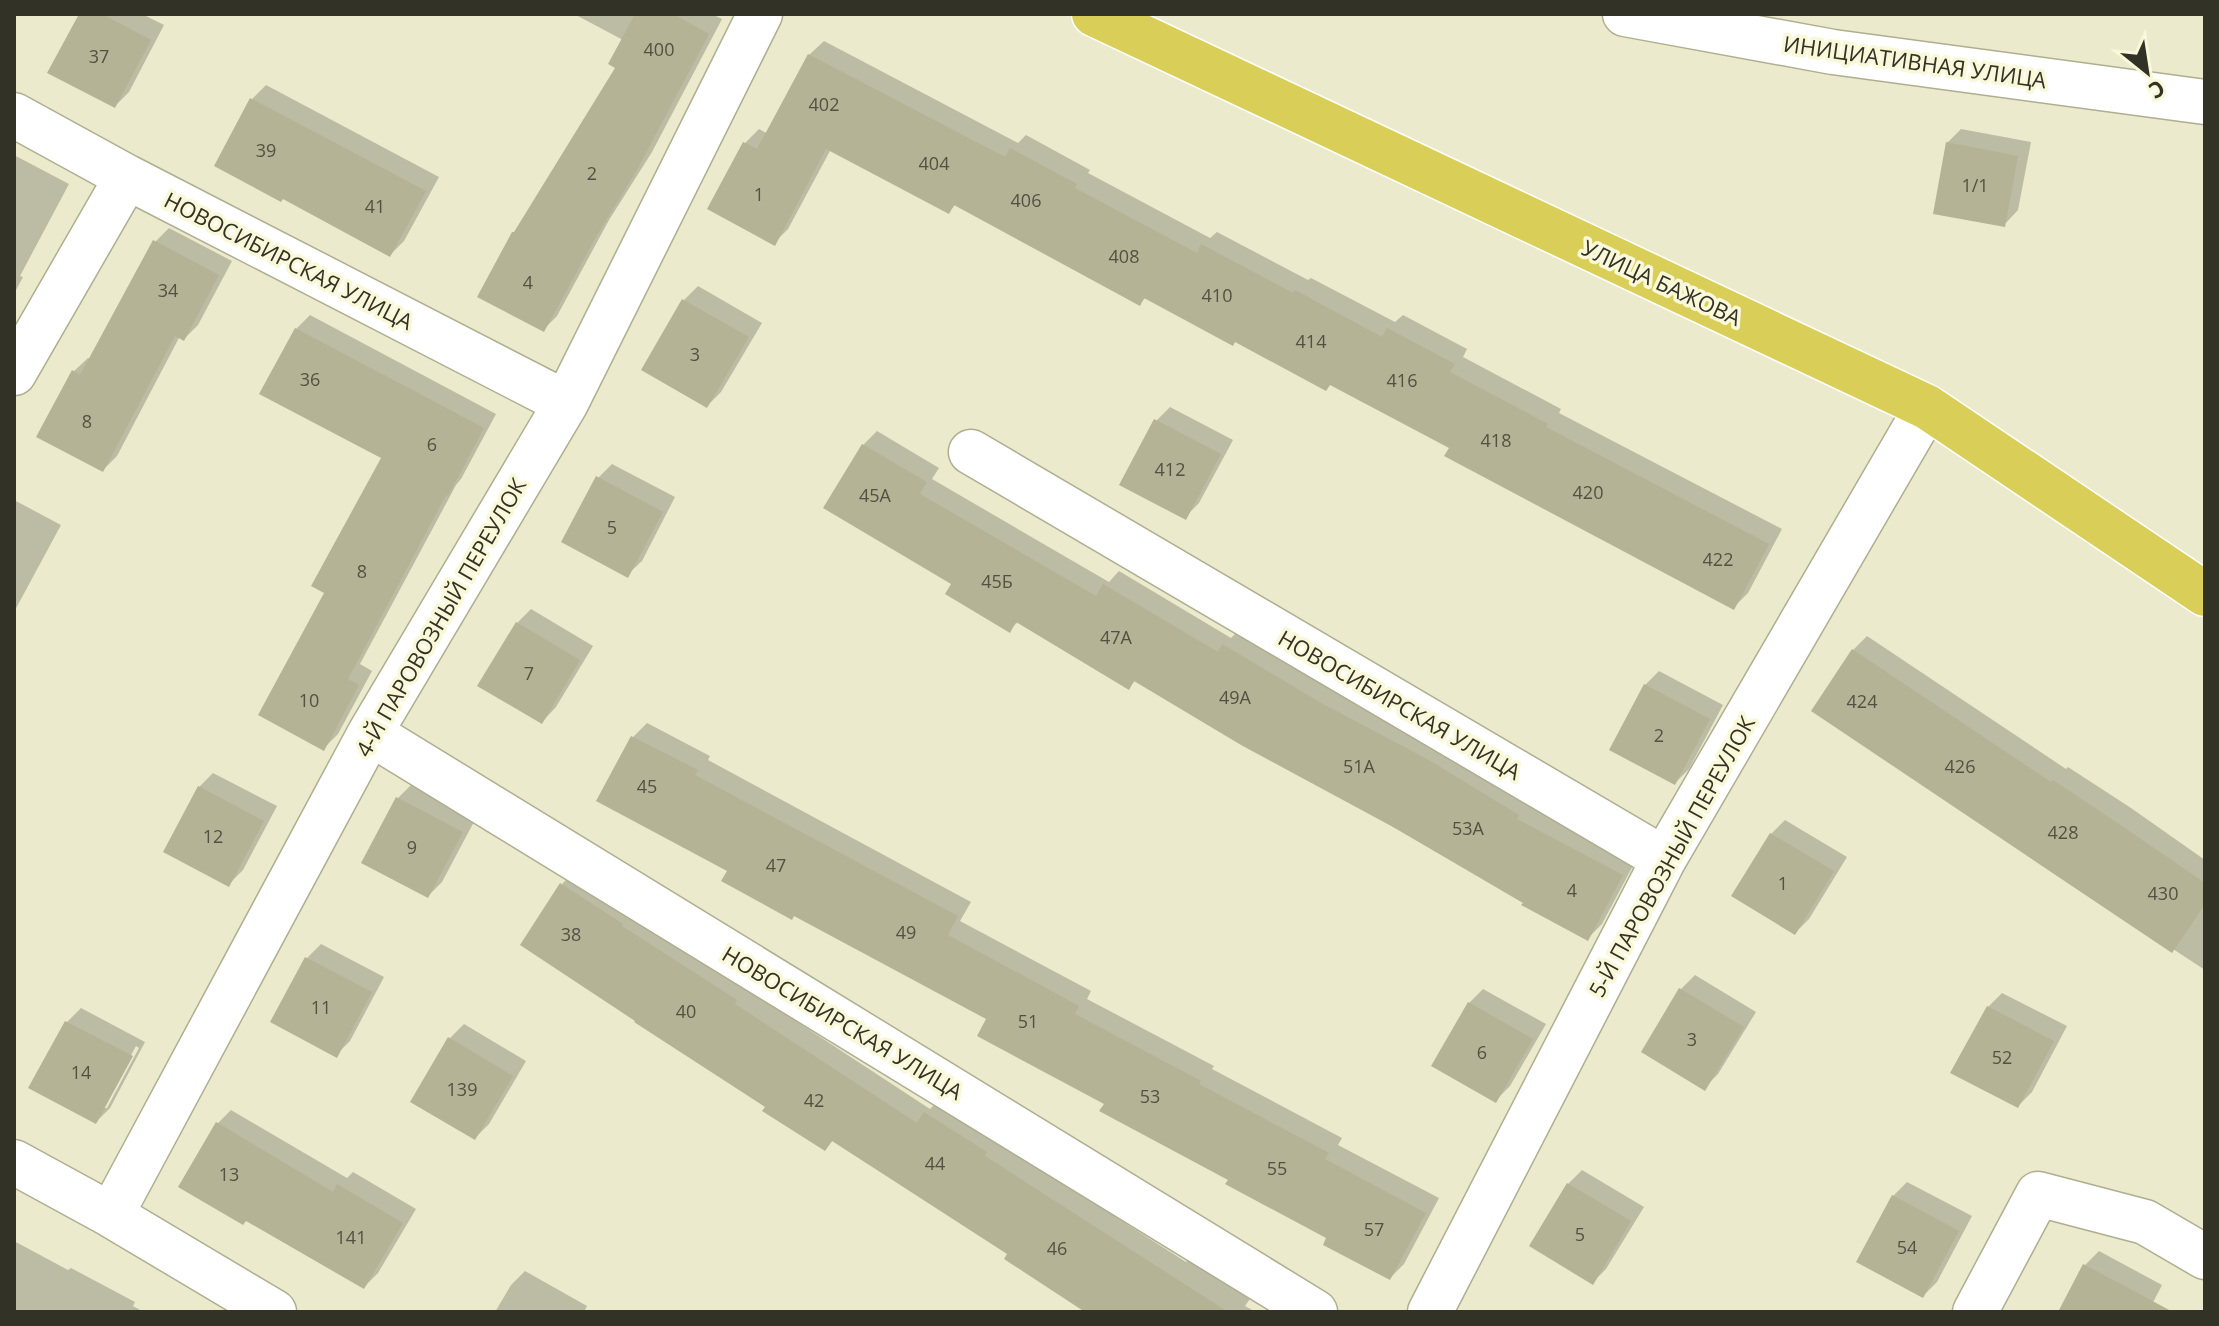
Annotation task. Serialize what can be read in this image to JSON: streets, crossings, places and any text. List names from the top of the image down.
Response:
{
  "streets": {
    "highway": ["УЛИЦА БАЖОВА"],
    "street": [
      "ИНИЦИАТИВНАЯ УЛИЦА",
      "НОВОСИБИРСКАЯ УЛИЦА",
      "4-Й ПАРОВОЗНЫЙ ПЕРЕУЛОК",
      "5-Й ПАРОВОЗНЫЙ ПЕРЕУЛОК"
    ]
  },
  "crossings": [
    ["НОВОСИБИРСКАЯ УЛИЦА", "4-Й ПАРОВОЗНЫЙ ПЕРЕУЛОК"],
    ["НОВОСИБИРСКАЯ УЛИЦА", "5-Й ПАРОВОЗНЫЙ ПЕРЕУЛОК"],
    ["УЛИЦА БАЖОВА", "5-Й ПАРОВОЗНЫЙ ПЕРЕУЛОК"]
  ],
  "house_numbers": [
    "400",
    "37",
    "402",
    "39",
    "404",
    "2",
    "1/1",
    "1",
    "406",
    "41",
    "408",
    "4",
    "34",
    "410",
    "414",
    "3",
    "36",
    "416",
    "8",
    "418",
    "6",
    "412",
    "420",
    "45А",
    "5",
    "422",
    "8",
    "45Б",
    "47А",
    "7",
    "49А",
    "10",
    "424",
    "2",
    "51А",
    "426",
    "45",
    "53А",
    "428",
    "12",
    "9",
    "47",
    "1",
    "4",
    "430",
    "49",
    "38",
    "11",
    "40",
    "51",
    "3",
    "6",
    "52",
    "14",
    "139",
    "53",
    "42",
    "44",
    "55",
    "13",
    "57",
    "5",
    "141",
    "54",
    "46"
  ],
  "north": "bottom right"
}
